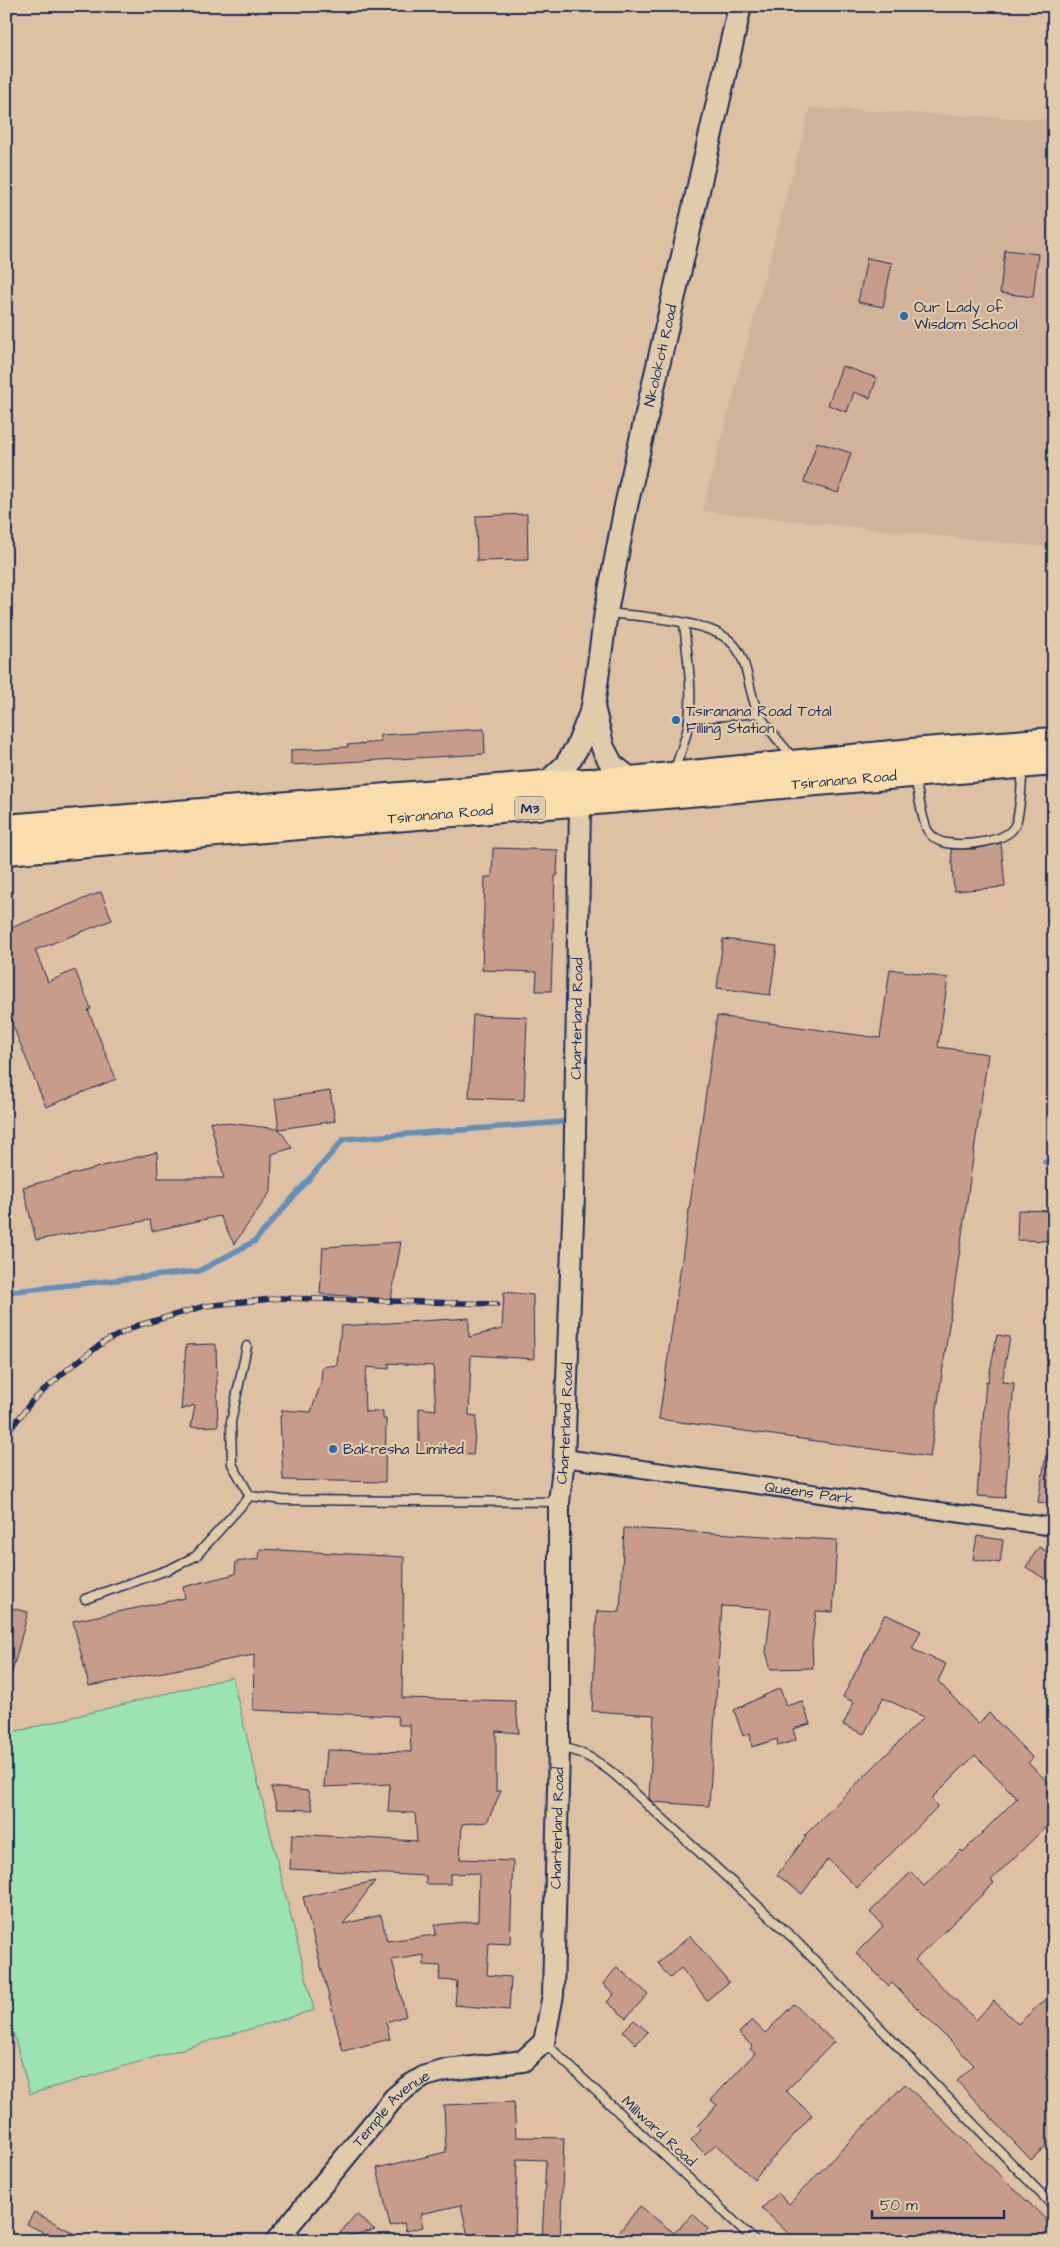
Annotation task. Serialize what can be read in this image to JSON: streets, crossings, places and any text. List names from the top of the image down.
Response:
{
  "streets": {
    "highway": ["Tsiranana Road", "M3"],
    "main road": ["Nkolokoti Road"],
    "street": ["Charterland Road", "Queens Park", "Temple Avenue"],
    "lane": ["Millward Road"]
  },
  "crossings": [
    ["Nkolokoti Road", "Tsiranana Road"],
    ["Tsiranana Road", "Charterland Road"],
    ["Charterland Road", "Queens Park"],
    ["Charterland Road", "Temple Avenue"],
    ["Charterland Road", "Millward Road"],
    ["Temple Avenue", "Millward Road"]
  ],
  "places": ["Our Lady of Wisdom School", "Tsiranana Road Total Filling Station", "Bakresha Limited"],
  "scale_bar": "50 m"
}
